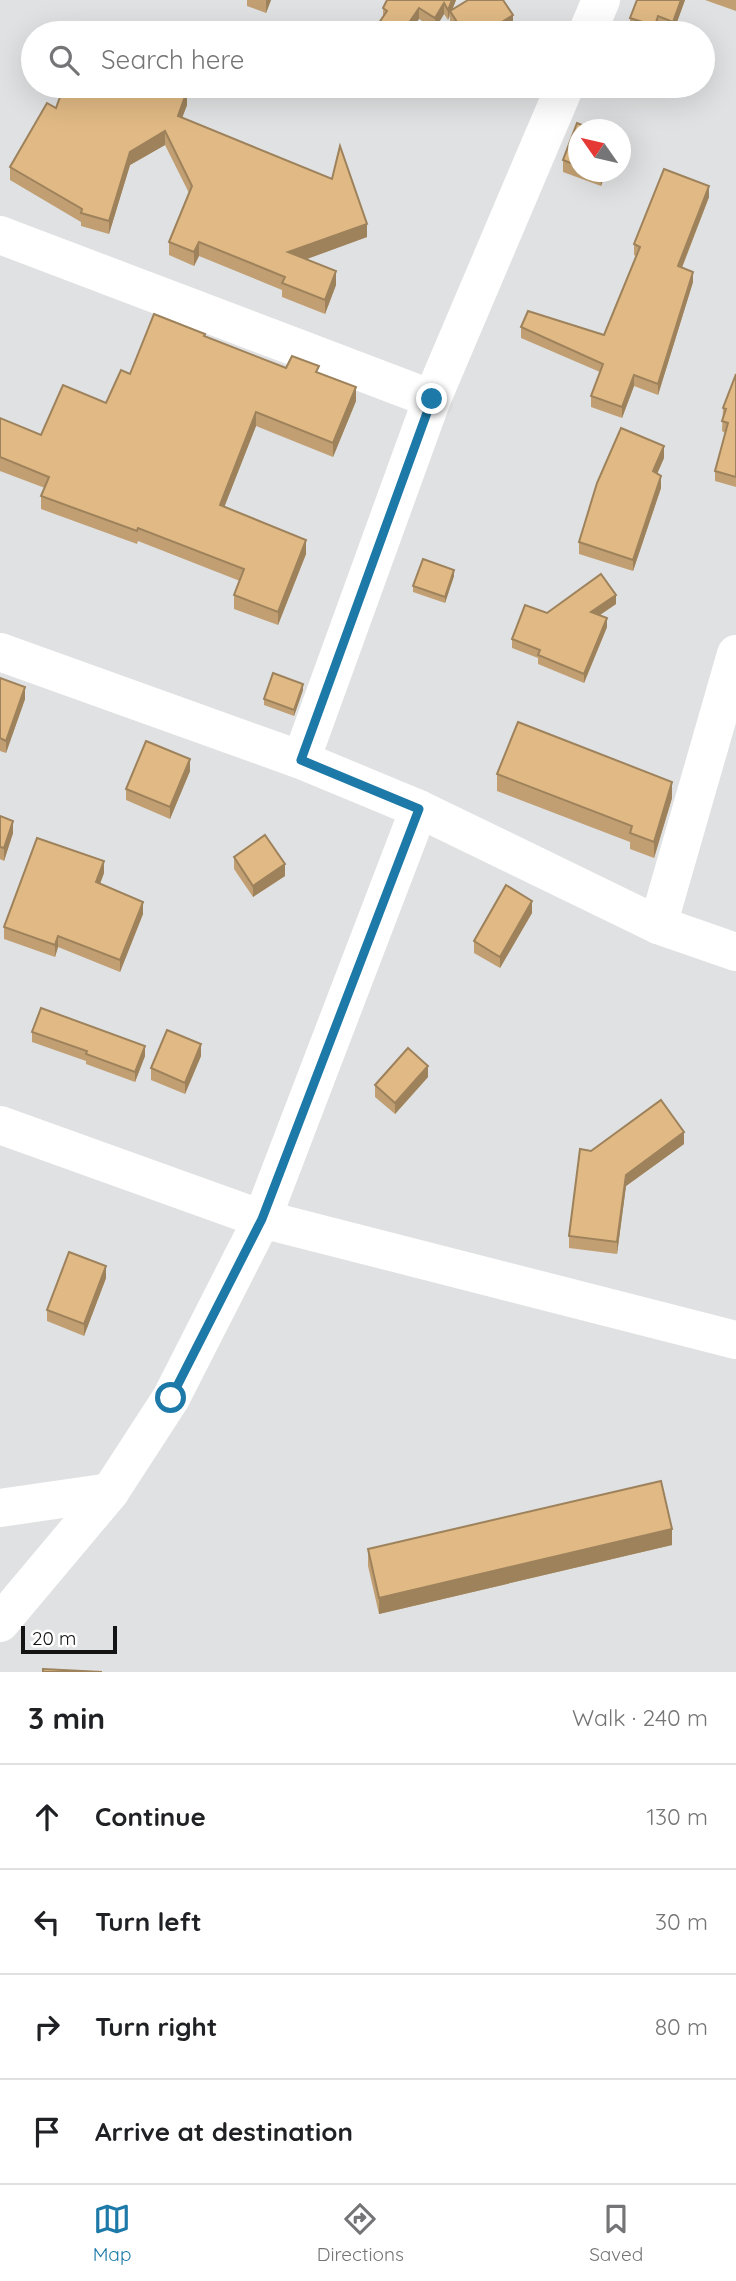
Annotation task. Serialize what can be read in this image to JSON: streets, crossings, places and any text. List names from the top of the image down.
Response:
{
  "scale_bar": "20 m",
  "north": "top left",
  "page": {
    "search": "Search here",
    "scale": "20 m",
    "heading": ["3 min", "Walk · 240 m"],
    "list": [
      ["Continue", "130 m"],
      ["Turn left", "30 m"],
      ["Turn right", "80 m"],
      "Arrive at destination"
    ],
    "nav": ["Map", "Directions", "Saved"]
  }
}
